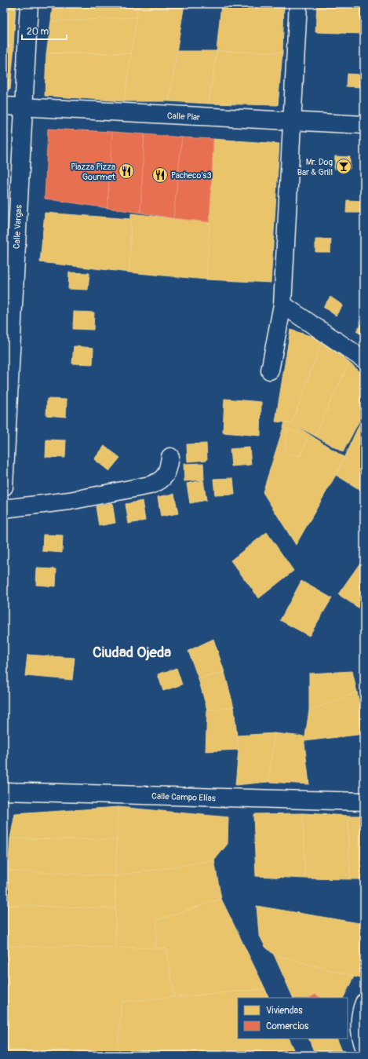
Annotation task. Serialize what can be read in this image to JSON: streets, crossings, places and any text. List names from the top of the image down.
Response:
{
  "streets": {
    "street": ["Calle Piar", "Calle Vargas", "Calle Campo Elías"]
  },
  "crossings": [
    ["Calle Piar", "Calle Vargas"]
  ],
  "districts": ["Ciudad Ojeda"],
  "places": {
    "bar": ["Mr. Dog Bar & Grill"],
    "restaurant": ["Piazza Pizza Gourmet", "Pacheco's3"]
  },
  "legend": ["Viviendas", "Comercios"],
  "scale_bar": "20 m"
}
